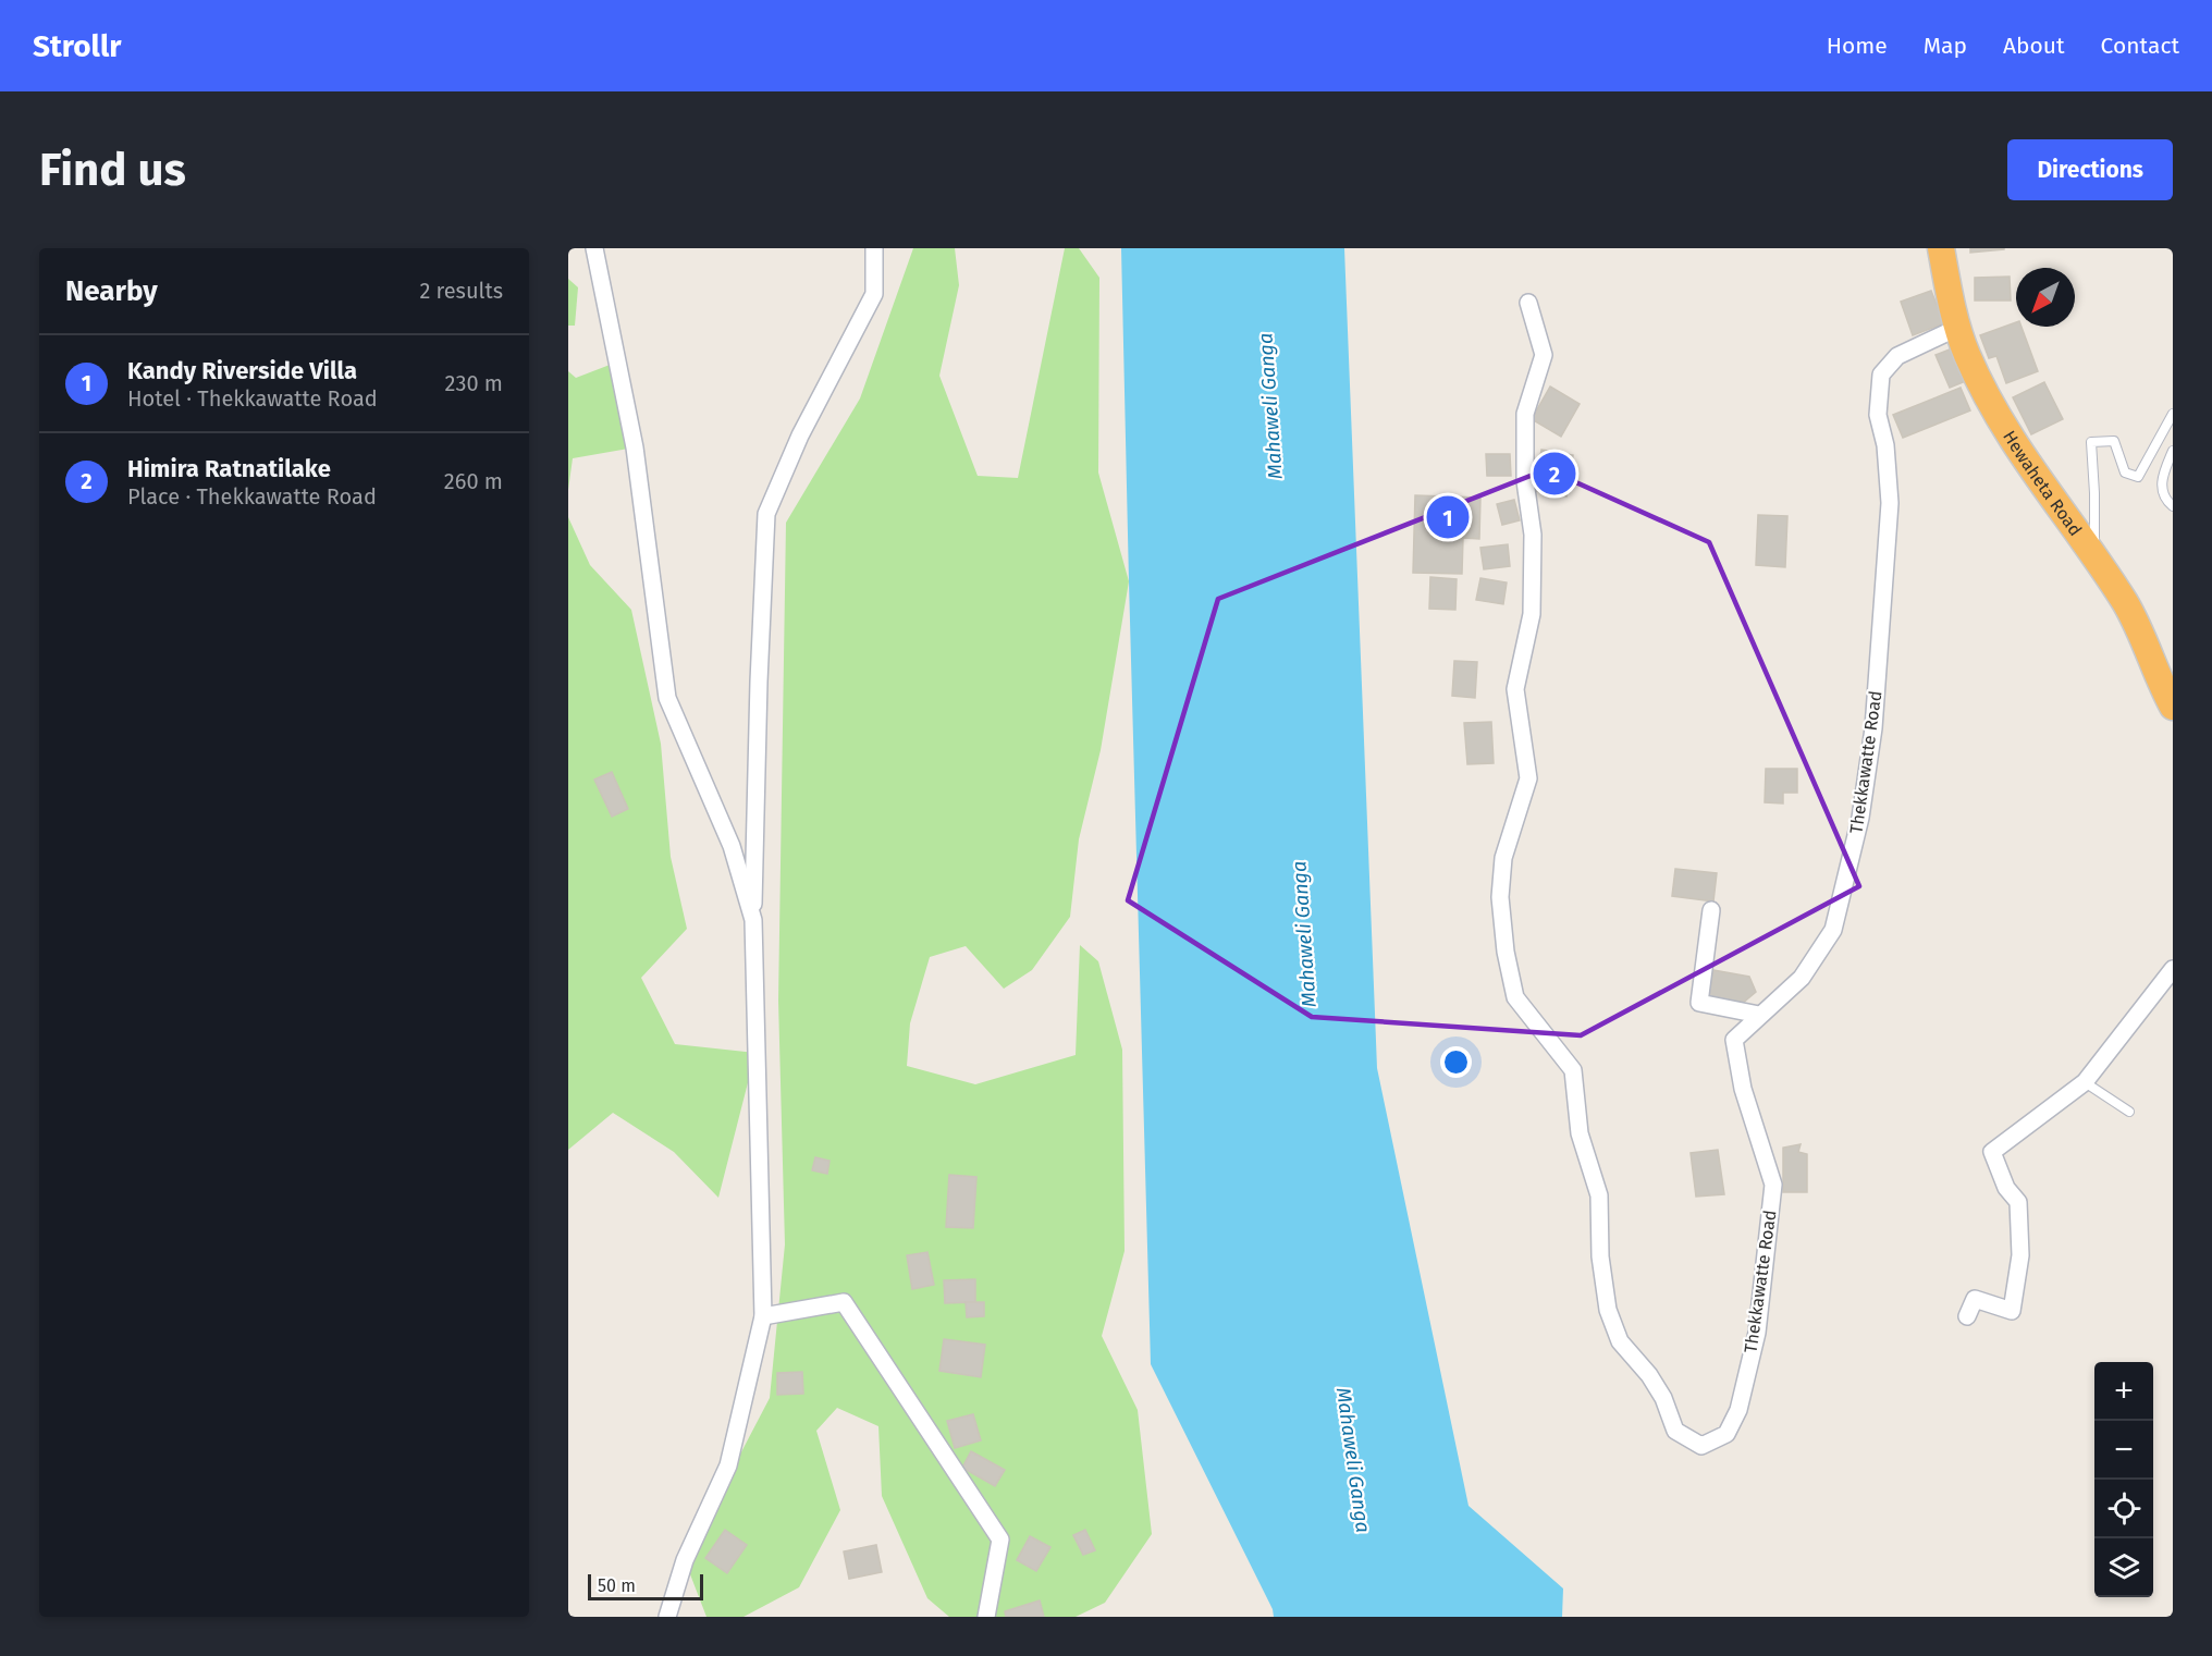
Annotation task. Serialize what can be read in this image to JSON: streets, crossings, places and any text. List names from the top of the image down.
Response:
{
  "streets": {
    "highway": ["Hewaheta Road"],
    "street": ["Thekkawatte Road"]
  },
  "crossings": [
    ["Hewaheta Road", "Thekkawatte Road"]
  ],
  "water": ["Mahaweli Ganga"],
  "scale_bar": "50 m",
  "north": "bottom left",
  "page": {
    "header": "Strollr",
    "nav": [
      "Home",
      "Map",
      "About",
      "Contact"
    ],
    "buttons": "Directions",
    "title": "Find us",
    "heading": ["Nearby", "2 results"],
    "list": [
      {
        "mark": "1",
        "name": "Kandy Riverside Villa",
        "note": "Hotel · Thekkawatte Road",
        "value": "230 m"
      },
      {
        "mark": "2",
        "name": "Himira Ratnatilake",
        "note": "Place · Thekkawatte Road",
        "value": "260 m"
      }
    ],
    "pins": ["2", "1"],
    "map_buttons": ["+", "−"],
    "scale": "50 m"
  }
}
